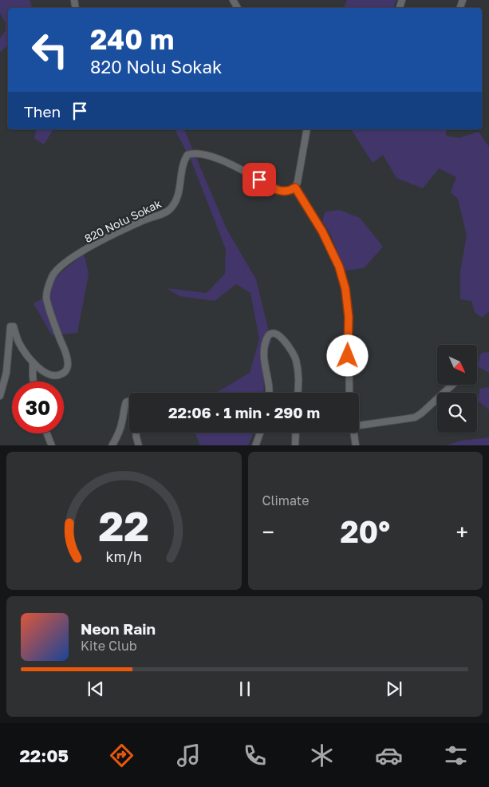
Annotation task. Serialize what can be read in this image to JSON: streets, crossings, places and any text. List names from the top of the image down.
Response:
{
  "streets": {
    "street": ["820 Nolu Sokak"]
  },
  "north": "bottom right",
  "page": {
    "turn": ["240 m", "820 Nolu Sokak"],
    "then": "Then",
    "limit": "30",
    "trip": "22:06 · 1 min · 290 m",
    "tile": "Climate",
    "heat": ["−", "20°", "+"],
    "song": ["Neon Rain", "Kite Club"],
    "tabs": "22:05",
    "gauge": ["22", "km/h"]
  }
}
